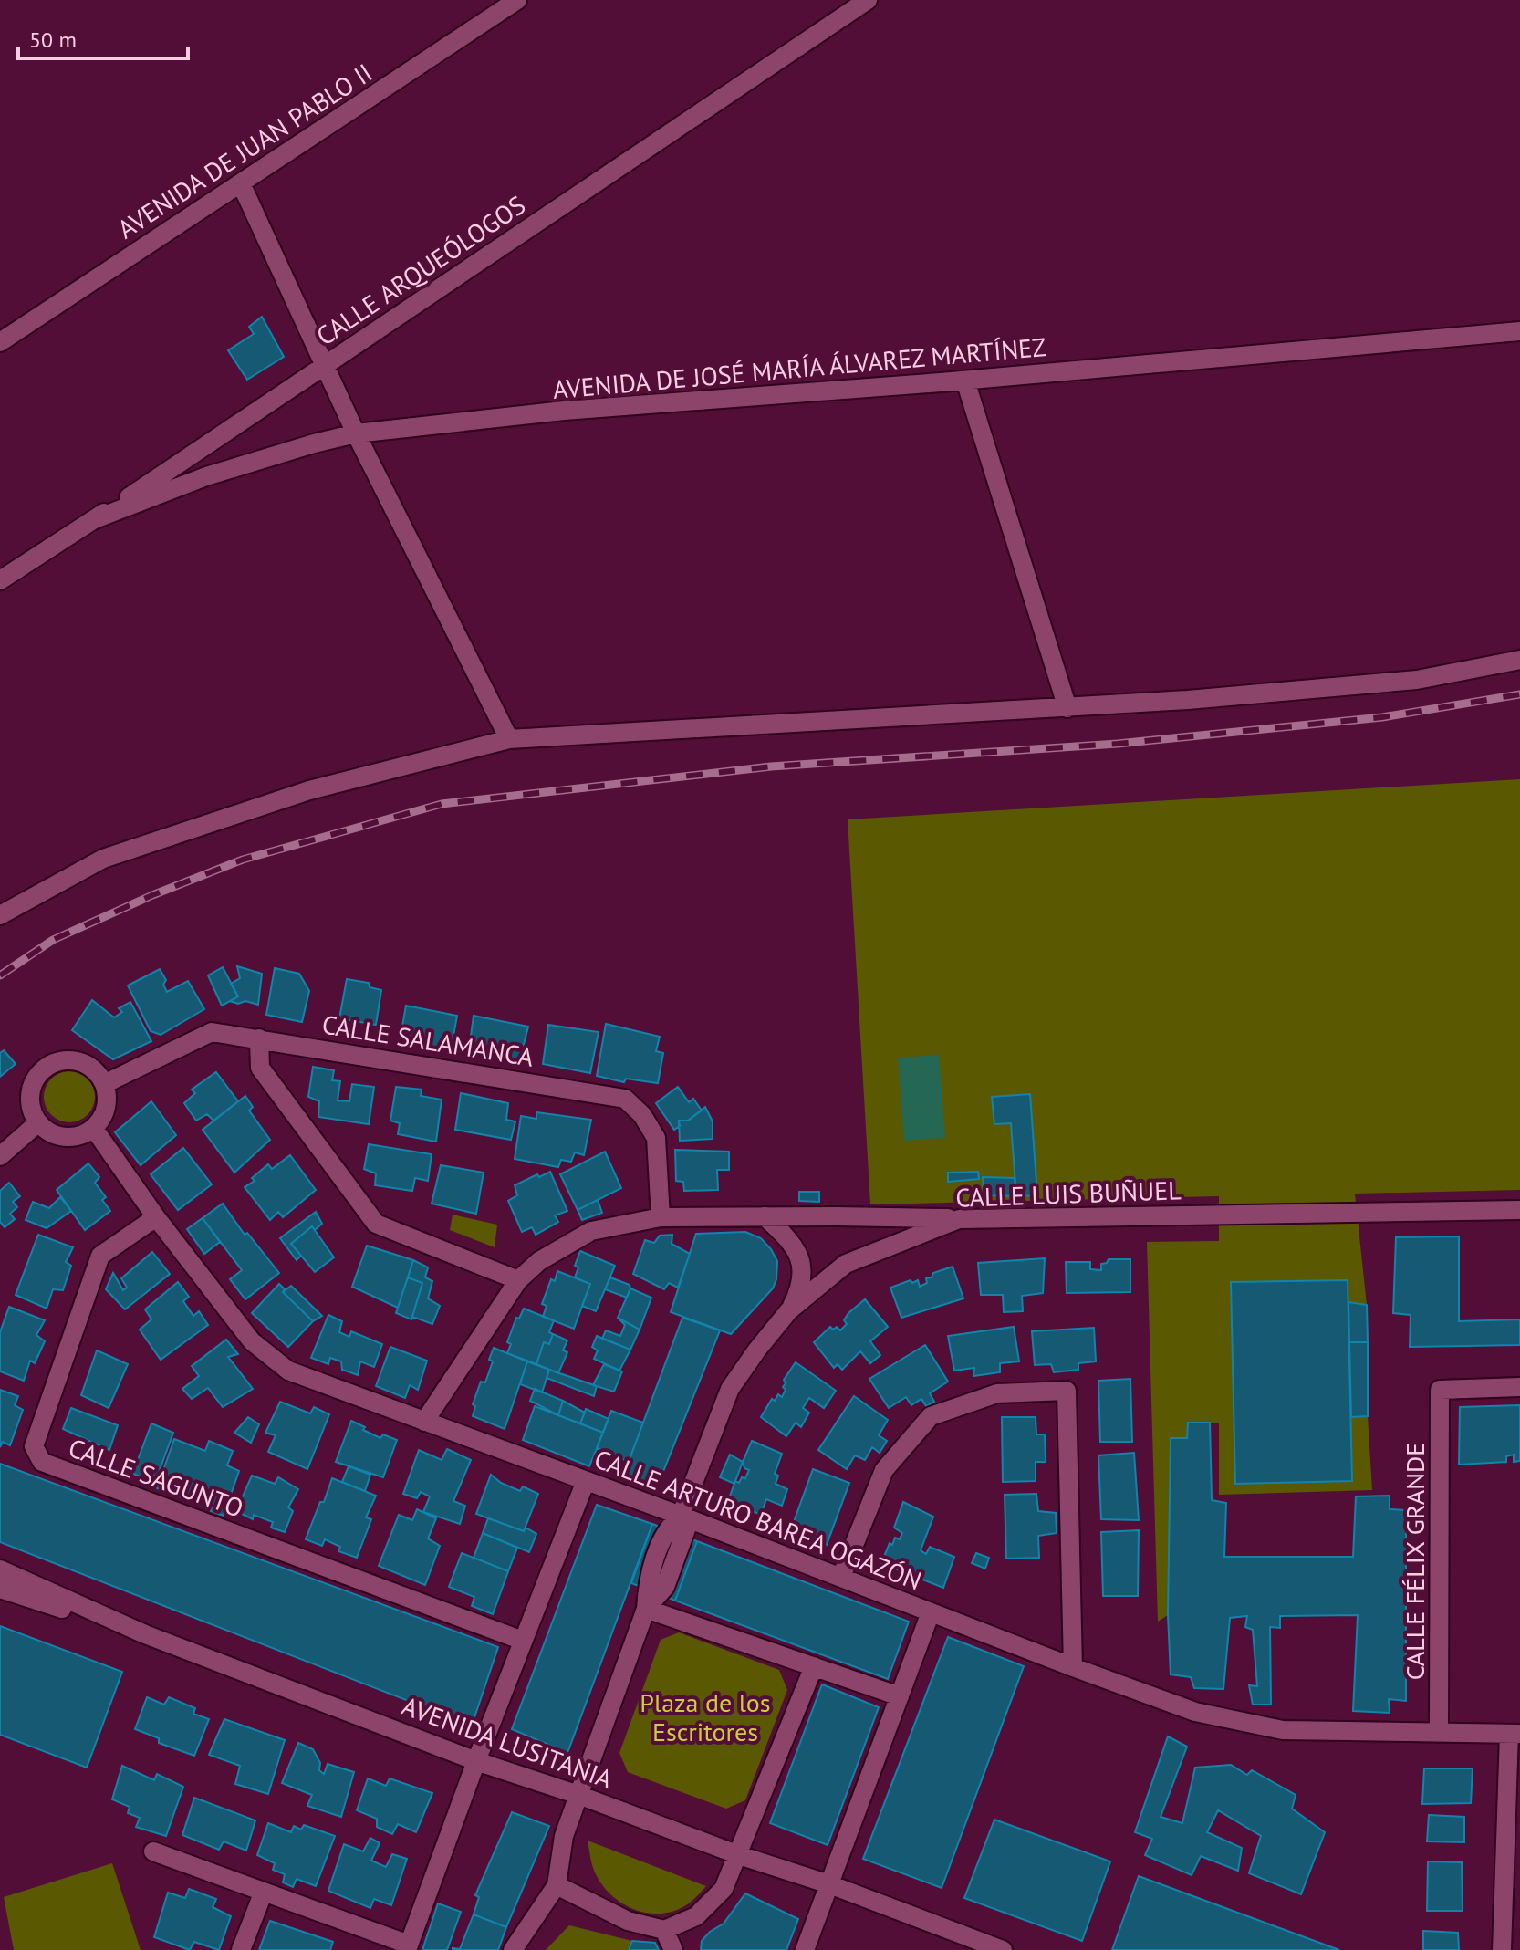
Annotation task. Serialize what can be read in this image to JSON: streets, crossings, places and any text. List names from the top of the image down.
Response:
{
  "streets": {
    "street": [
      "AVENIDA DE JUAN PABLO II",
      "CALLE ARQUEÓLOGOS",
      "AVENIDA DE JOSÉ MARÍA ÁLVAREZ MARTÍNEZ",
      "CALLE SALAMANCA",
      "CALLE LUIS BUÑUEL",
      "CALLE SAGUNTO",
      "CALLE ARTURO BAREA OGAZÓN",
      "CALLE FÉLIX GRANDE",
      "AVENIDA LUSITANIA"
    ]
  },
  "crossings": [
    ["CALLE ARQUEÓLOGOS", "AVENIDA DE JOSÉ MARÍA ÁLVAREZ MARTÍNEZ"],
    ["CALLE SALAMANCA", "CALLE ARTURO BAREA OGAZÓN"],
    ["CALLE LUIS BUÑUEL", "CALLE ARTURO BAREA OGAZÓN"],
    ["CALLE SAGUNTO", "CALLE ARTURO BAREA OGAZÓN"],
    ["CALLE ARTURO BAREA OGAZÓN", "CALLE FÉLIX GRANDE"]
  ],
  "parks": ["Plaza de los Escritores"],
  "scale_bar": "50 m"
}
